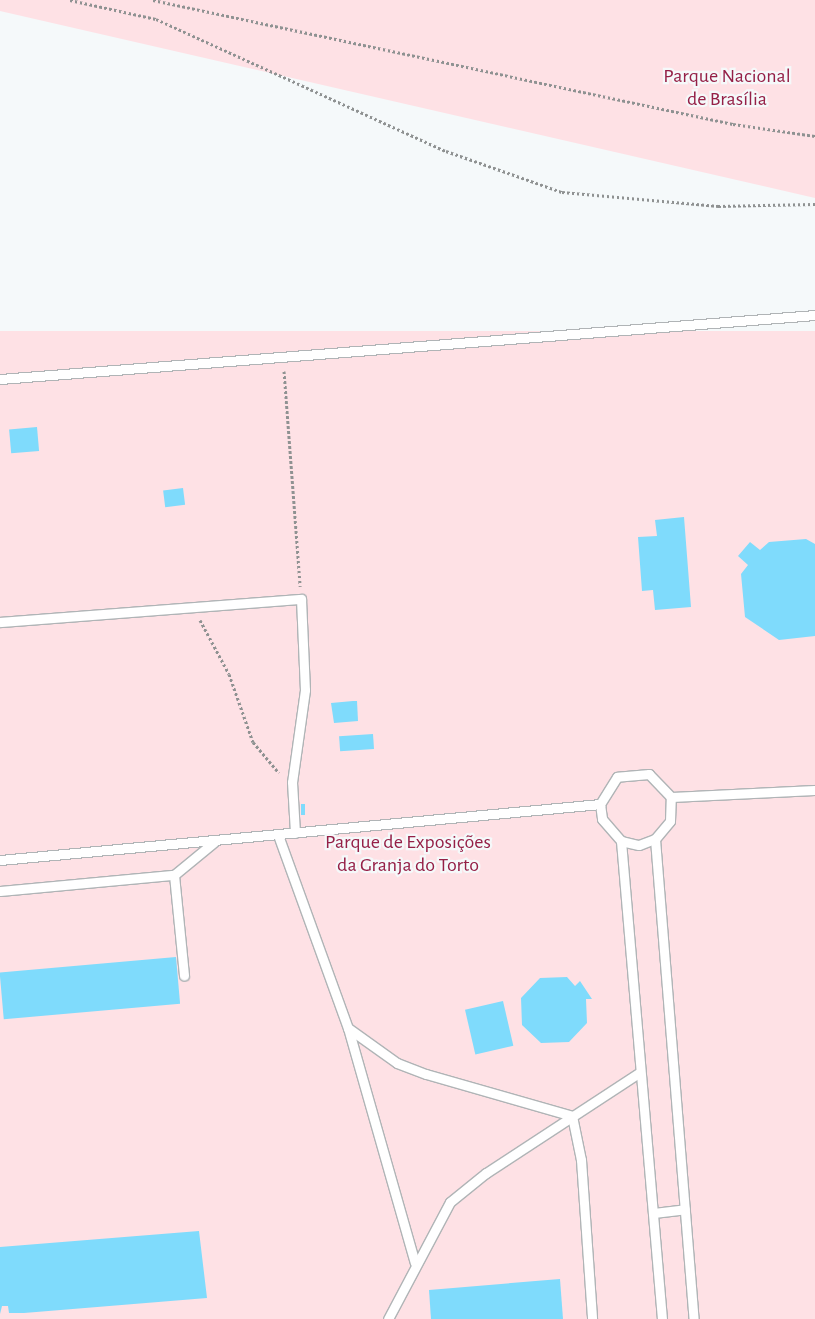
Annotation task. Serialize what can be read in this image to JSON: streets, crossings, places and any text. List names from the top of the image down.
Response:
{
  "parks": ["Parque Nacional de Brasília", "Parque de Exposições da Granja do Torto"]
}
